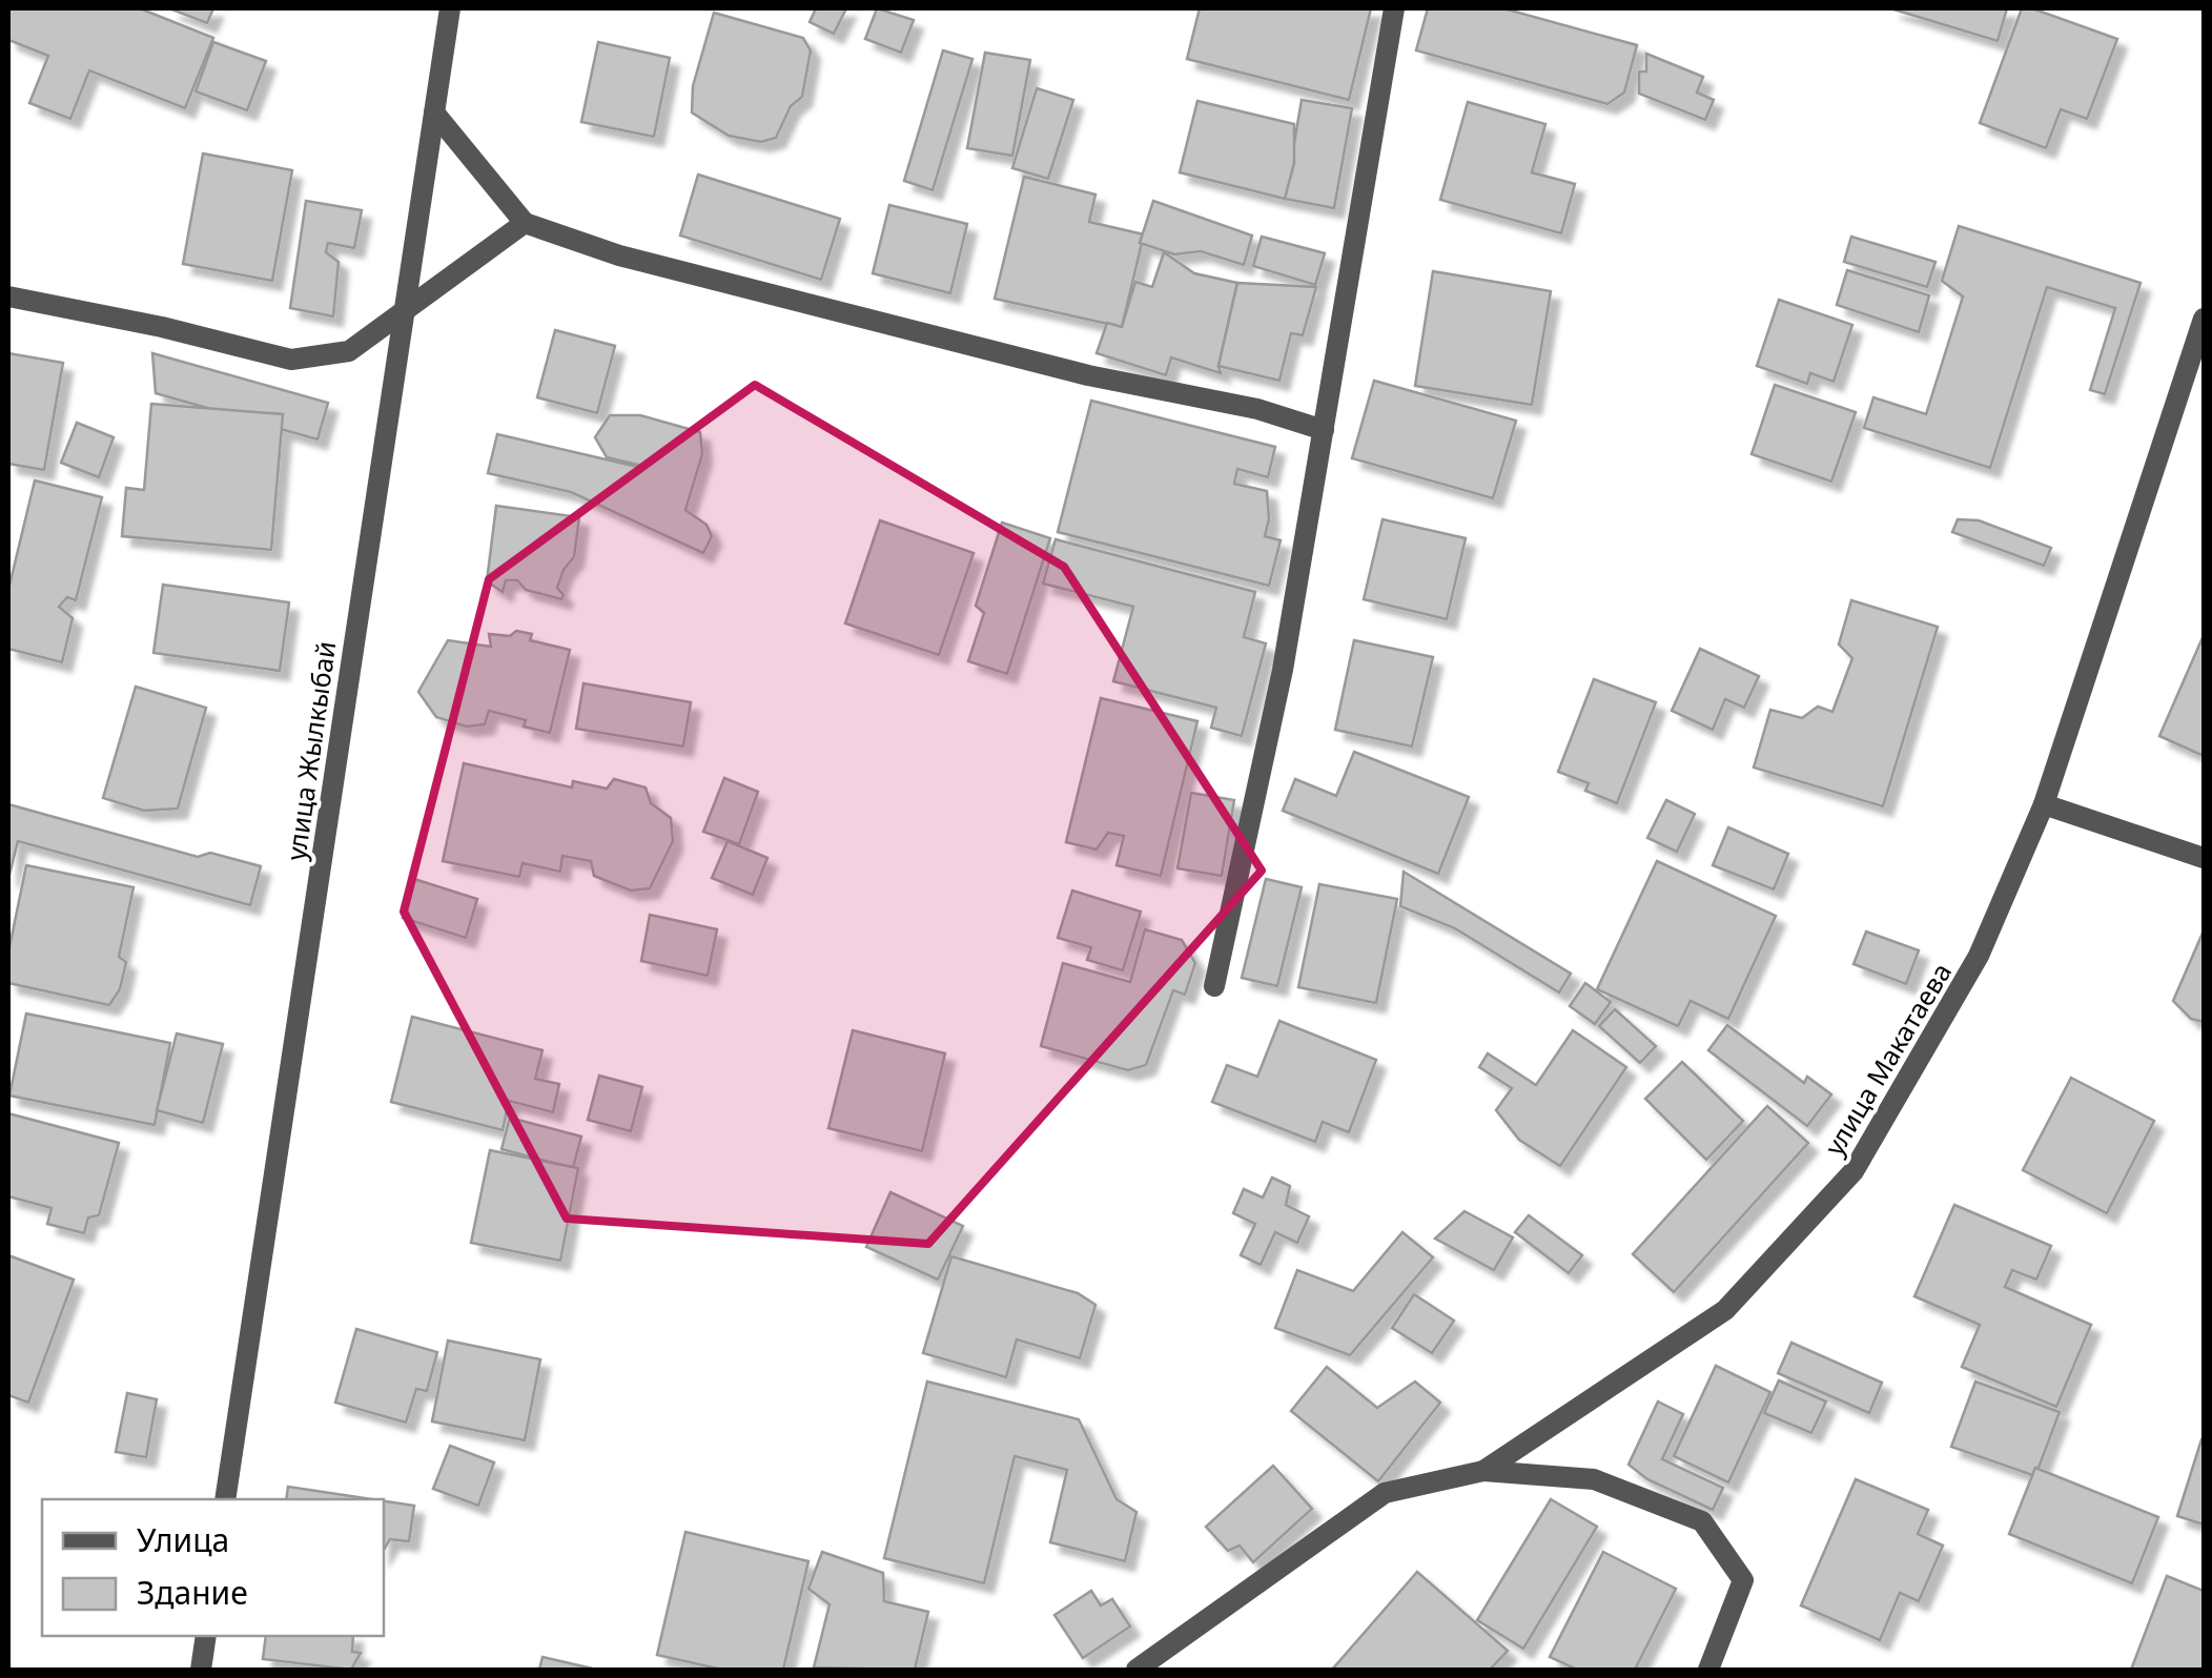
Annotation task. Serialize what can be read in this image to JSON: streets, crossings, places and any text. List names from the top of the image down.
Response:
{
  "streets": {
    "street": ["улица Жылкыбай", "улица Макатаева"]
  },
  "legend": ["Улица", "Здание"]
}
